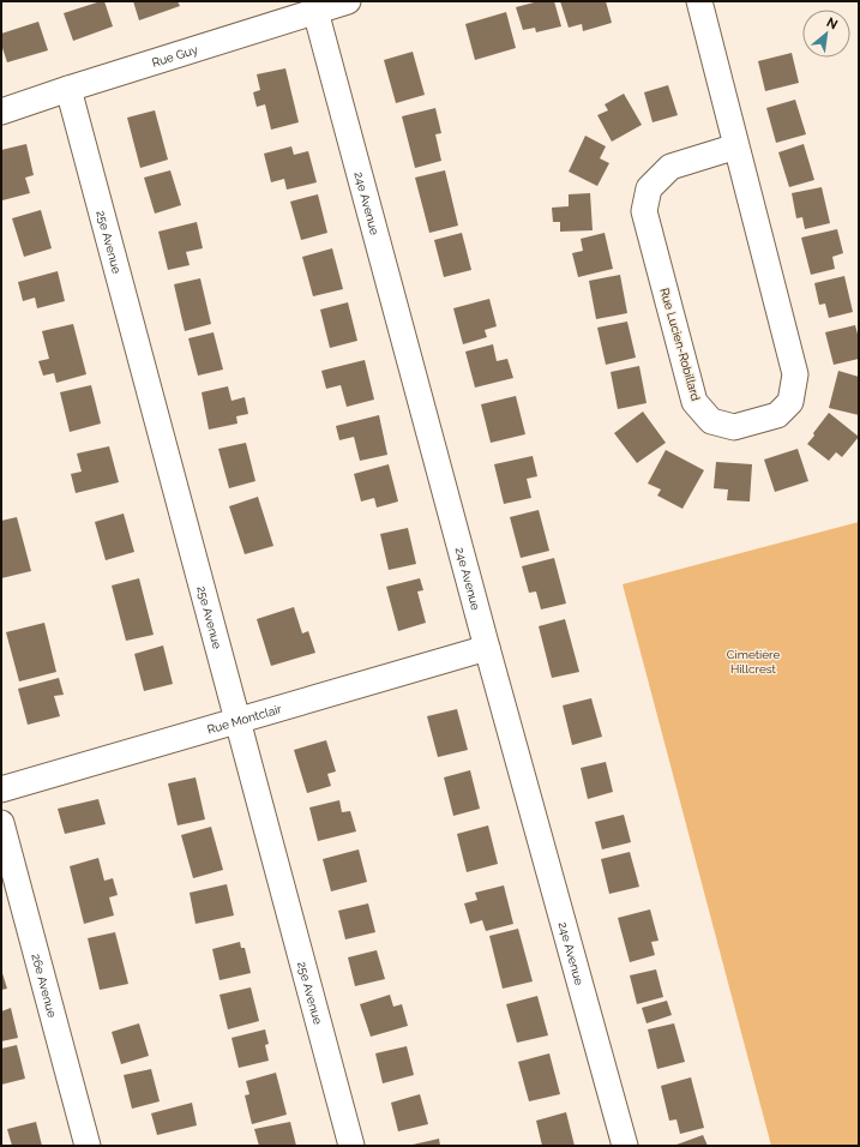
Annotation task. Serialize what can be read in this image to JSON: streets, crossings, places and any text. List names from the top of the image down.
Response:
{
  "streets": {
    "street": [
      "Rue Guy",
      "24e Avenue",
      "25e Avenue",
      "Rue Lucien-Robillard",
      "Rue Montclair",
      "26e Avenue"
    ]
  },
  "crossings": [
    ["Rue Guy", "24e Avenue"],
    ["Rue Guy", "25e Avenue"],
    ["24e Avenue", "Rue Montclair"],
    ["25e Avenue", "Rue Montclair"]
  ],
  "parks": ["Cimetière Hillcrest"],
  "north": "top right"
}
